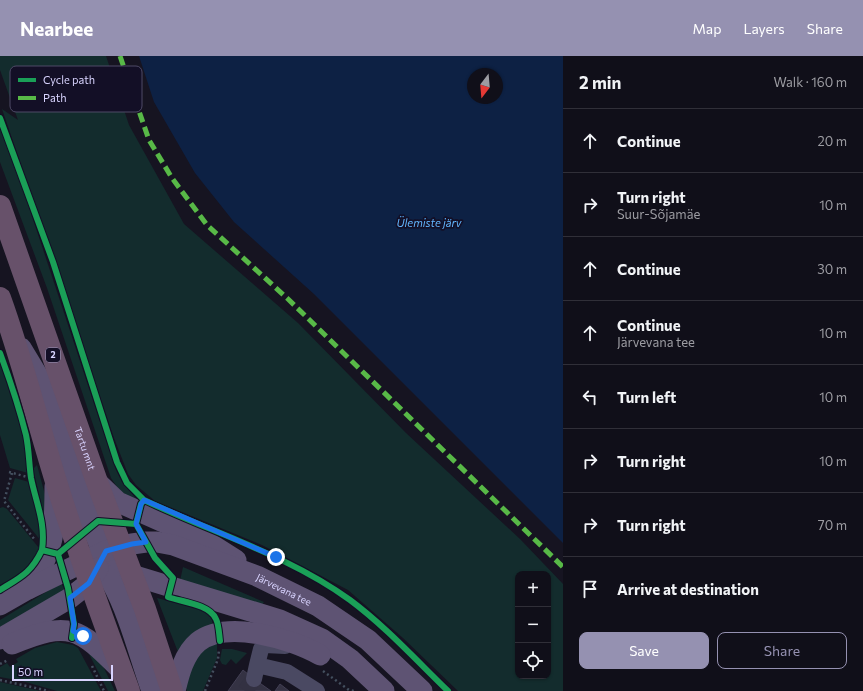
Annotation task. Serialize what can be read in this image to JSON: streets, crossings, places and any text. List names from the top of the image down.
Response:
{
  "streets": {
    "highway": ["2", "Tartu mnt"],
    "main road": ["Järvevana tee"]
  },
  "crossings": [
    ["Tartu mnt", "Järvevana tee"]
  ],
  "water": ["Ülemiste järv"],
  "legend": ["Cycle path", "Path"],
  "scale_bar": "50 m",
  "north": "bottom",
  "page": {
    "header": "Nearbee",
    "nav": ["Map", "Layers", "Share"],
    "heading": ["2 min", "Walk · 160 m"],
    "list": [
      ["Continue", "20 m"],
      ["Turn right", "Suur-Sõjamäe", "10 m"],
      ["Continue", "30 m"],
      ["Continue", "Järvevana tee", "10 m"],
      ["Turn left", "10 m"],
      ["Turn right", "10 m"],
      ["Turn right", "70 m"],
      "Arrive at destination"
    ],
    "map_buttons": ["+", "−"],
    "buttons": ["Save", "Share"],
    "scale": "50 m"
  }
}
